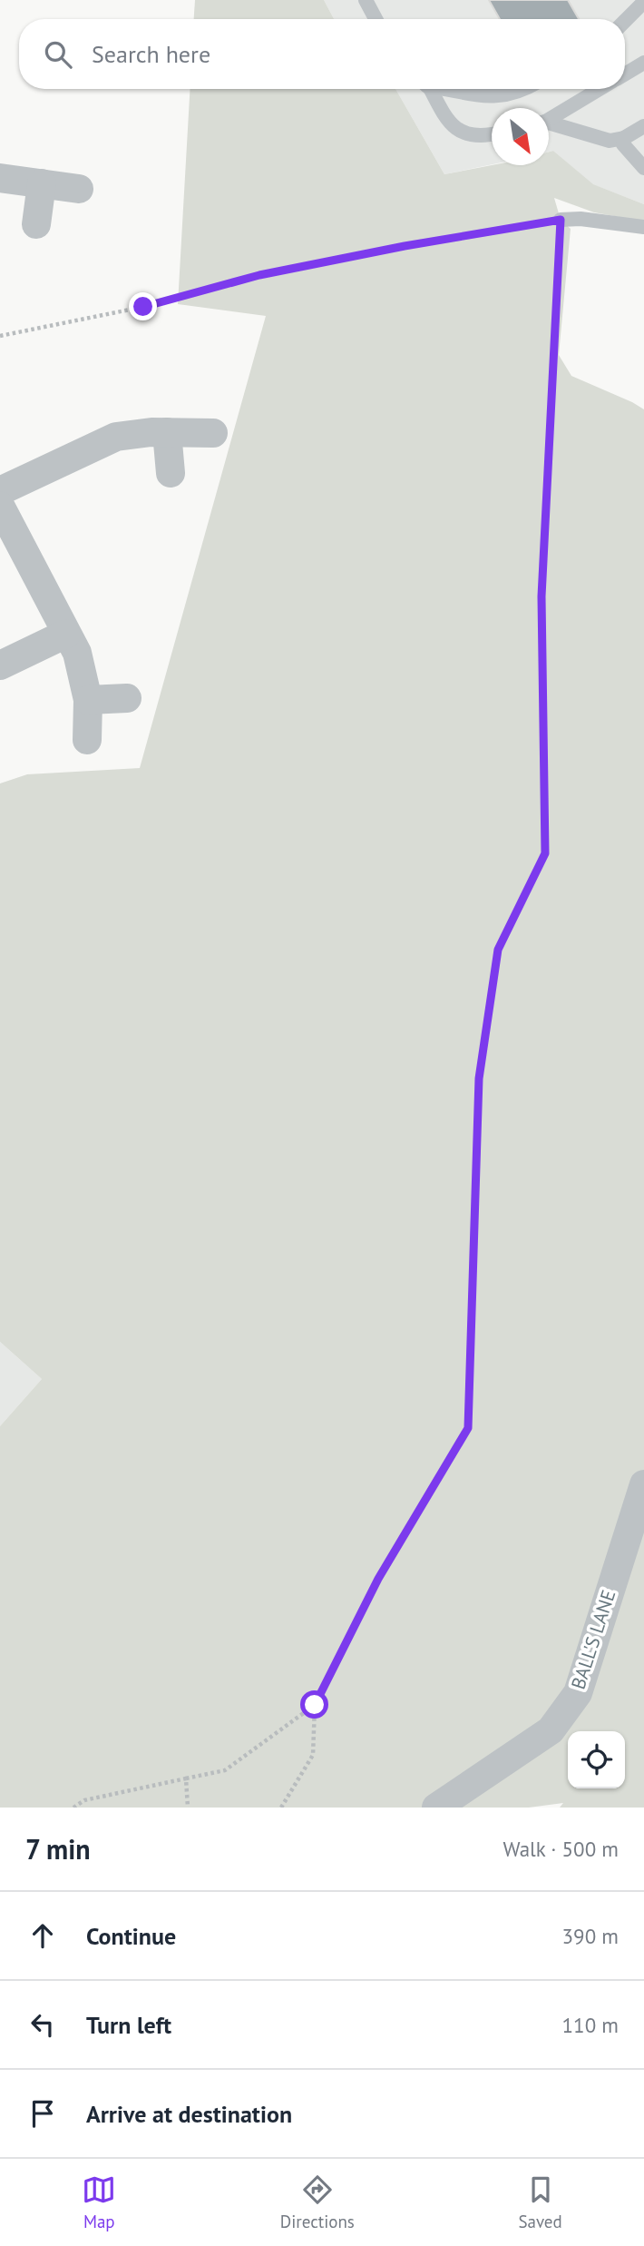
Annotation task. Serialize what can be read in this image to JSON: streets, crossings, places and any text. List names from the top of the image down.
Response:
{
  "streets": {
    "street": ["BALL'S LANE"]
  },
  "north": "bottom right",
  "page": {
    "search": "Search here",
    "heading": ["7 min", "Walk · 500 m"],
    "list": [
      ["Continue", "390 m"],
      ["Turn left", "110 m"],
      "Arrive at destination"
    ],
    "nav": ["Map", "Directions", "Saved"]
  }
}
